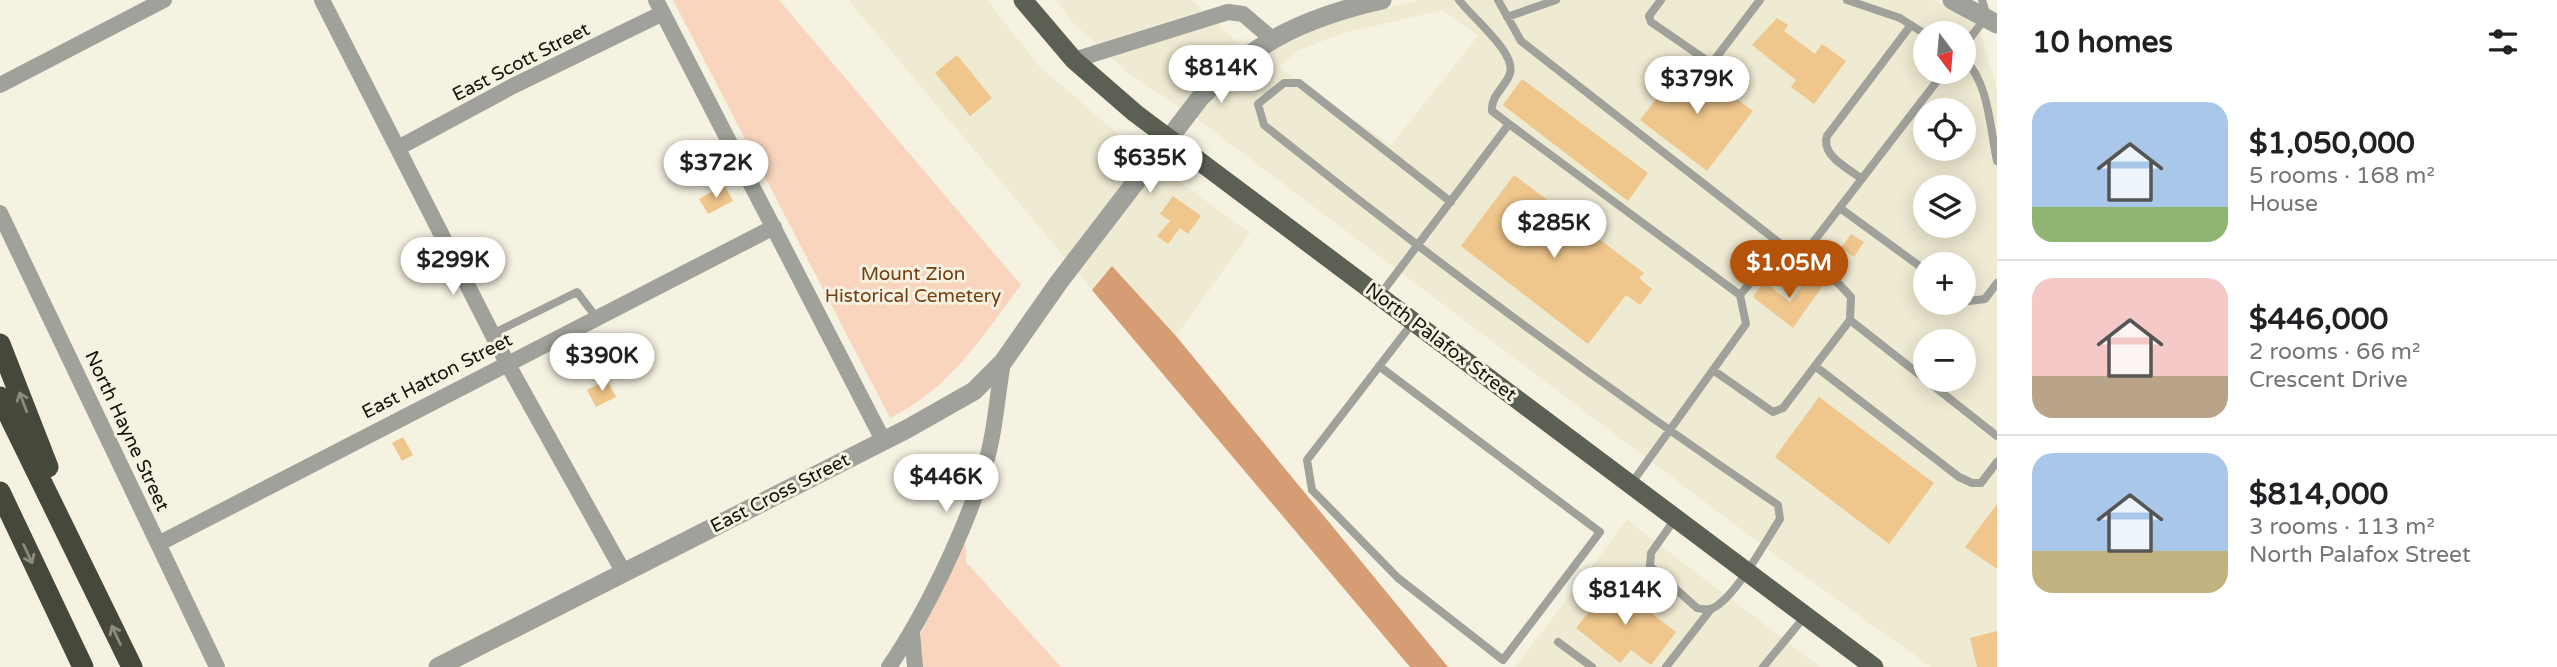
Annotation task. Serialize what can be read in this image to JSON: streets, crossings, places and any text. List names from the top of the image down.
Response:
{
  "streets": {
    "main road": ["North Palafox Street"],
    "street": [
      "East Scott Street",
      "East Hatton Street",
      "North Hayne Street",
      "East Cross Street"
    ]
  },
  "crossings": [
    ["North Palafox Street", "East Cross Street"],
    ["East Hatton Street", "North Hayne Street"]
  ],
  "parks": ["Mount Zion Historical Cemetery"],
  "north": "bottom",
  "page": {
    "heading": "10 homes",
    "map_buttons": ["+", "−"],
    "price": [
      "$814K",
      "$379K",
      "$635K",
      "$372K",
      "$285K",
      "$299K",
      "$1.05M",
      "$390K",
      "$446K",
      "$814K"
    ],
    "list": [
      {
        "name": "$1,050,000",
        "note": "5 rooms · 168 m² · House"
      },
      {
        "name": "$446,000",
        "note": "2 rooms · 66 m² · Crescent Drive"
      },
      {
        "name": "$814,000",
        "note": "3 rooms · 113 m² · North Palafox Street"
      }
    ]
  }
}
